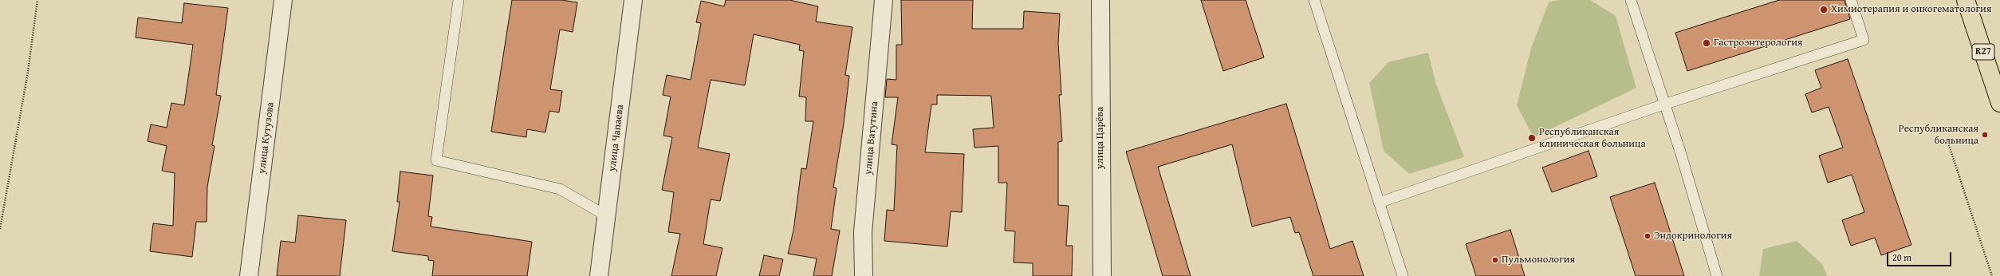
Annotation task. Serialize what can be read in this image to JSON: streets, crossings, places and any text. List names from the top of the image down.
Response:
{
  "streets": {
    "main road": ["R27"],
    "street": [
      "улица Кутузова",
      "улица Чапаева",
      "улица Ватутина",
      "улица Царёва"
    ]
  },
  "places": [
    "Химиотерапия и онкогематология",
    "Гастроэнтерология",
    "Республиканская больница",
    "Республиканская клиническая больница",
    "Эндокринология",
    "Пульмонология"
  ],
  "scale_bar": "20 m"
}
